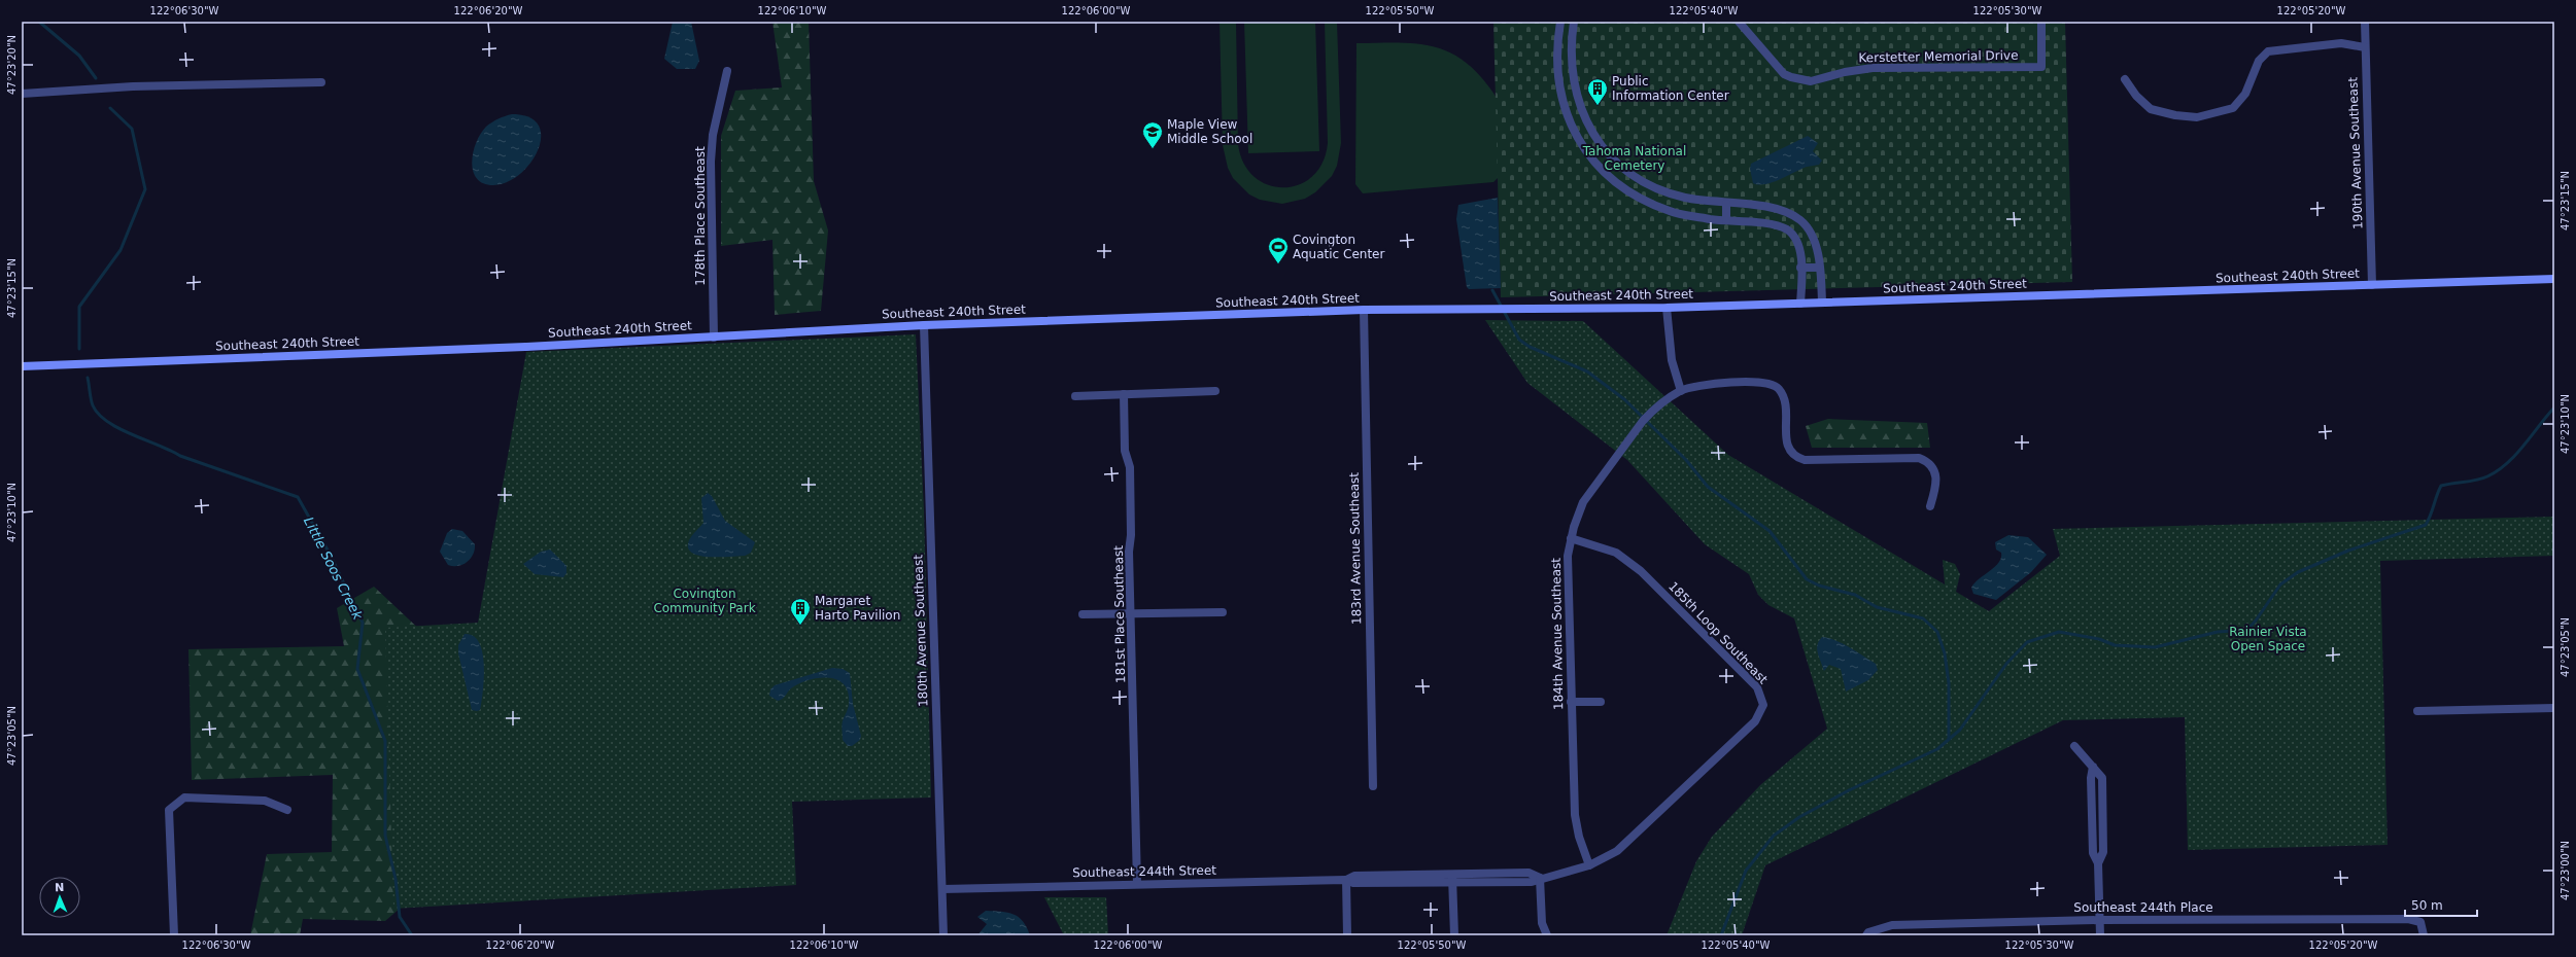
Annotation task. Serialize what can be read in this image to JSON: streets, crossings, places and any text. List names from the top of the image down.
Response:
{
  "streets": {
    "main road": ["Southeast 240th Street"],
    "street": [
      "Kerstetter Memorial Drive",
      "190th Avenue Southeast",
      "178th Place Southeast",
      "183rd Avenue Southeast",
      "181st Place Southeast",
      "180th Avenue Southeast",
      "185th Loop Southeast",
      "184th Avenue Southeast",
      "Southeast 244th Street",
      "Southeast 244th Place"
    ]
  },
  "crossings": [
    ["190th Avenue Southeast", "Southeast 240th Street"],
    ["178th Place Southeast", "Southeast 240th Street"],
    ["Southeast 240th Street", "183rd Avenue Southeast"],
    ["Southeast 240th Street", "180th Avenue Southeast"],
    ["181st Place Southeast", "Southeast 244th Street"],
    ["180th Avenue Southeast", "Southeast 244th Street"],
    ["185th Loop Southeast", "184th Avenue Southeast"],
    ["185th Loop Southeast", "Southeast 244th Street"],
    ["184th Avenue Southeast", "Southeast 244th Street"]
  ],
  "water": ["Little Soos Creek"],
  "parks": ["Tahoma National Cemetery", "Covington Community Park", "Rainier Vista Open Space"],
  "places": {
    "building": ["Public Information Center", "Margaret Harto Pavilion"],
    "school or university": ["Maple View Middle School"],
    "sports": ["Covington Aquatic Center"]
  },
  "scale_bar": "50 m",
  "north": "top",
  "coordinates": [
    "122°06'30\"W",
    "122°06'20\"W",
    "122°06'10\"W",
    "122°06'00\"W",
    "122°05'50\"W",
    "122°05'40\"W",
    "122°05'30\"W",
    "122°05'20\"W",
    "47°23'20\"N",
    "47°23'15\"N",
    "47°23'10\"N",
    "47°23'05\"N",
    "47°23'00\"N"
  ]
}
